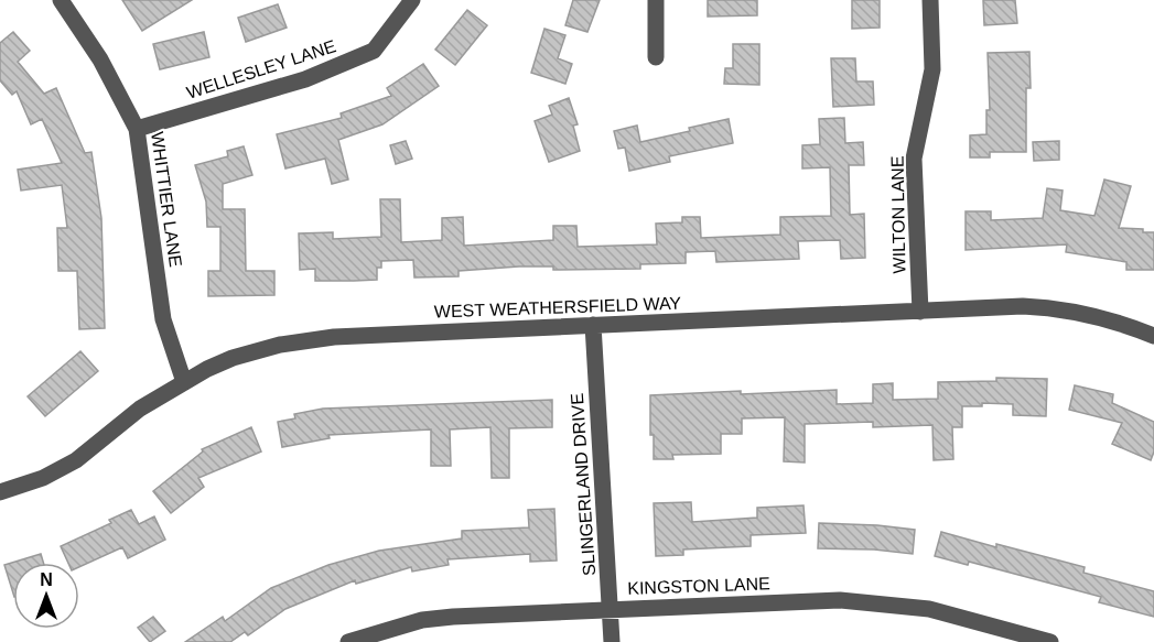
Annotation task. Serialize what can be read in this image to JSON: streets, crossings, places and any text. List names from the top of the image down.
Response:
{
  "streets": {
    "street": [
      "WELLESLEY LANE",
      "WHITTIER LANE",
      "WILTON LANE",
      "WEST WEATHERSFIELD WAY",
      "SLINGERLAND DRIVE",
      "KINGSTON LANE"
    ]
  },
  "crossings": [
    ["WELLESLEY LANE", "WHITTIER LANE"],
    ["WHITTIER LANE", "WEST WEATHERSFIELD WAY"],
    ["WILTON LANE", "WEST WEATHERSFIELD WAY"],
    ["WEST WEATHERSFIELD WAY", "SLINGERLAND DRIVE"],
    ["SLINGERLAND DRIVE", "KINGSTON LANE"]
  ],
  "north": "top"
}
